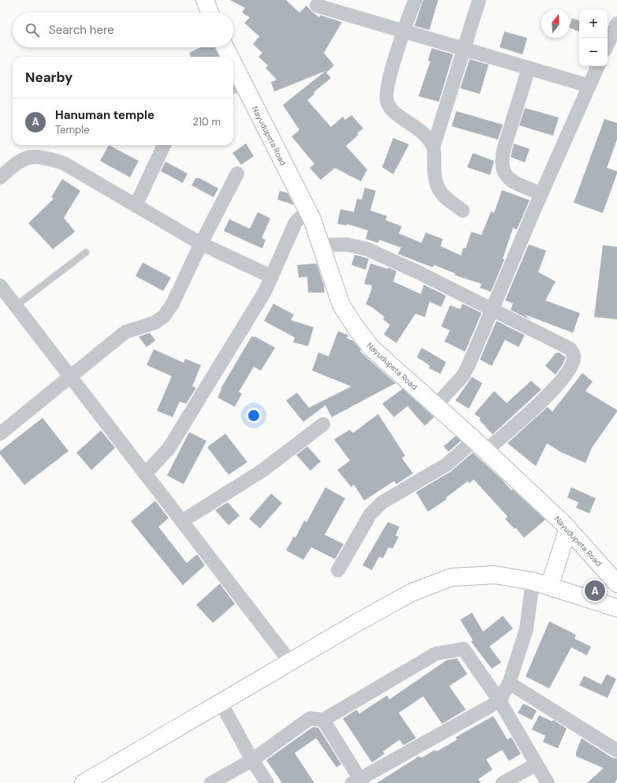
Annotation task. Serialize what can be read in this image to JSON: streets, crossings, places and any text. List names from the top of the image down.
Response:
{
  "streets": {
    "street": ["Nayudupeta Road"]
  },
  "north": "top",
  "page": {
    "map_buttons": ["+", "−"],
    "search": "Search here",
    "heading": "Nearby",
    "list": [
      {
        "mark": "A",
        "name": "Hanuman temple",
        "note": "Temple",
        "value": "210 m"
      }
    ],
    "pins": "A"
  }
}
